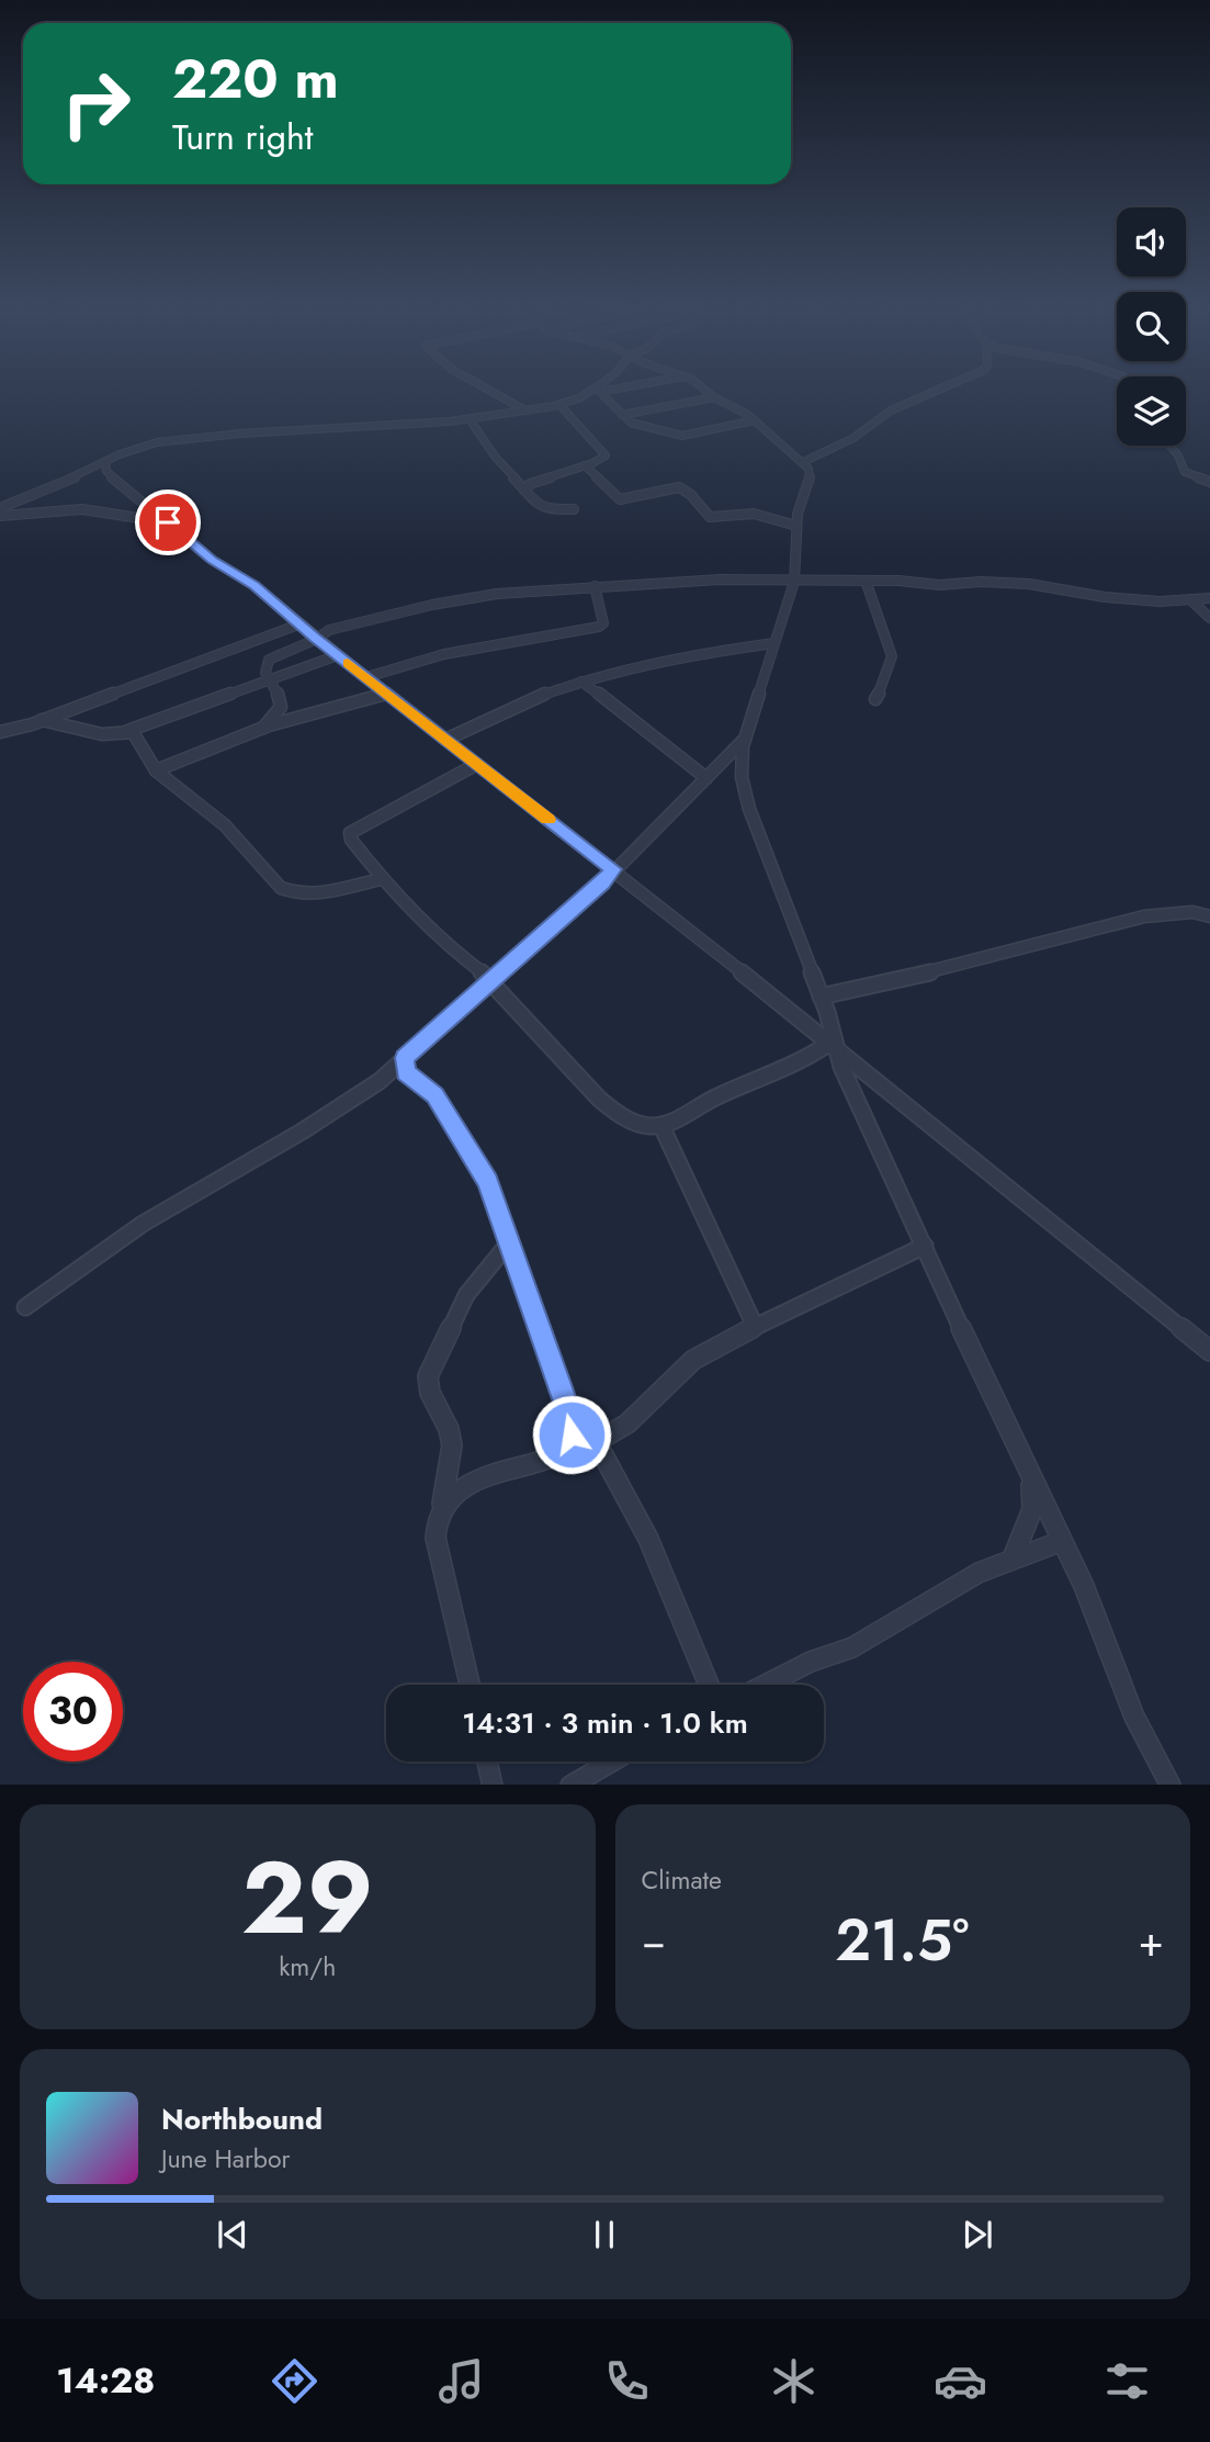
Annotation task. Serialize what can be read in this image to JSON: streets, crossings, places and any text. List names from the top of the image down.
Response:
{
  "page": {
    "turn": ["220 m", "Turn right"],
    "limit": "30",
    "trip": "14:31 · 3 min · 1.0 km",
    "tile": [
      ["29", "km/h"],
      "Climate"
    ],
    "heat": ["−", "21.5°", "+"],
    "song": ["Northbound", "June Harbor"],
    "tabs": "14:28"
  }
}
